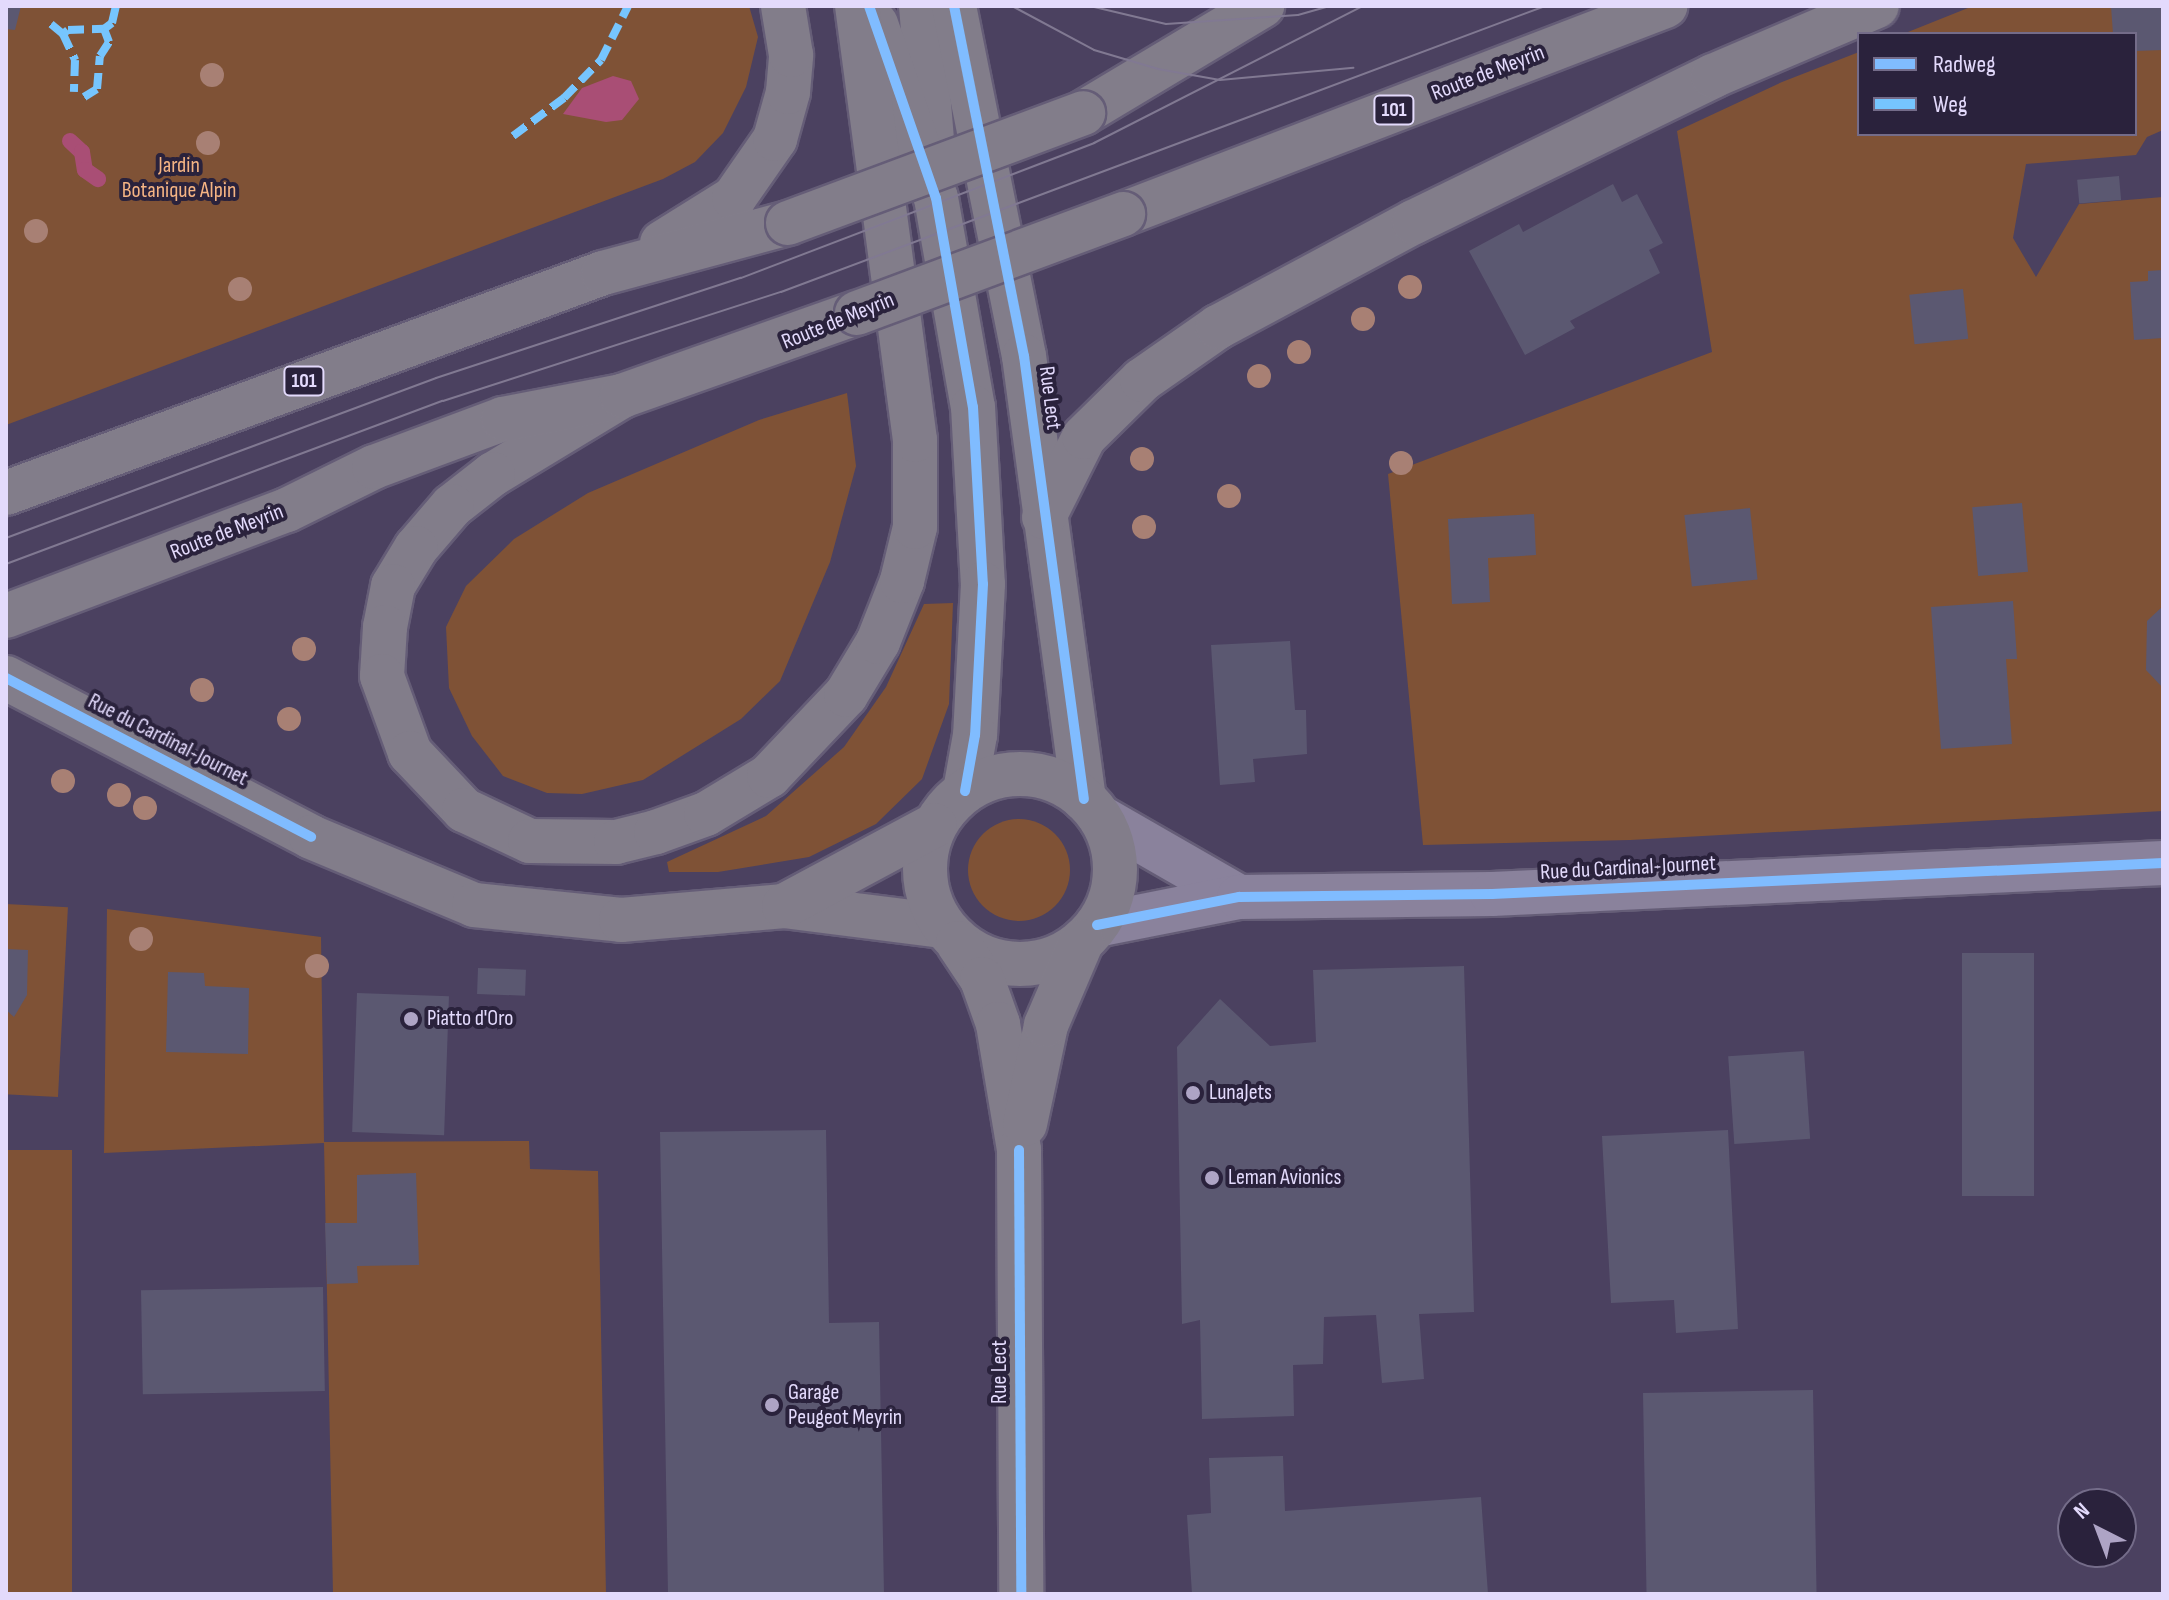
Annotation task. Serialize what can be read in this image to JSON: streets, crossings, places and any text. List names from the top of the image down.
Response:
{
  "streets": {
    "main road": [
      "Route de Meyrin",
      "101",
      "Rue Lect",
      "Rue du Cardinal-Journet"
    ]
  },
  "crossings": [
    ["Rue Lect", "Rue du Cardinal-Journet"]
  ],
  "parks": ["Jardin Botanique Alpin"],
  "places": [
    "Piatto d'Oro",
    "LunaJets",
    "Leman Avionics",
    "Garage Peugeot Meyrin"
  ],
  "legend": ["Radweg", "Weg"],
  "north": "top left"
}
